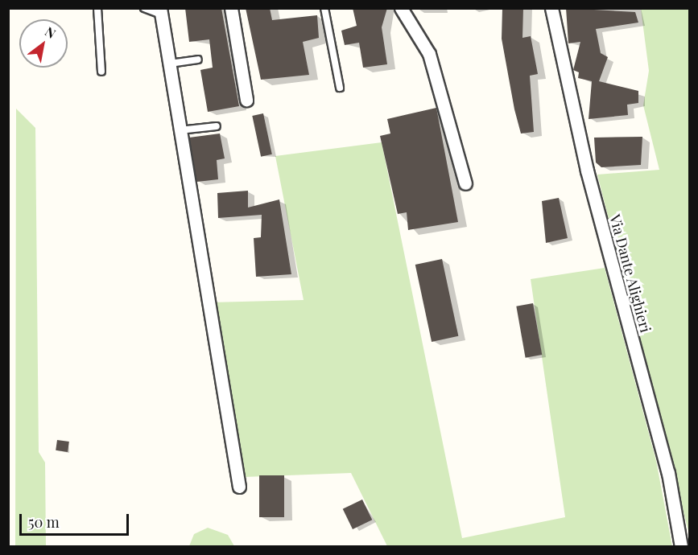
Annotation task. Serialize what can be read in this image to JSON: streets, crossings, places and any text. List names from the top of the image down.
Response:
{
  "streets": {
    "street": ["Via Dante Alighieri"]
  },
  "scale_bar": "50 m",
  "north": "top right"
}
